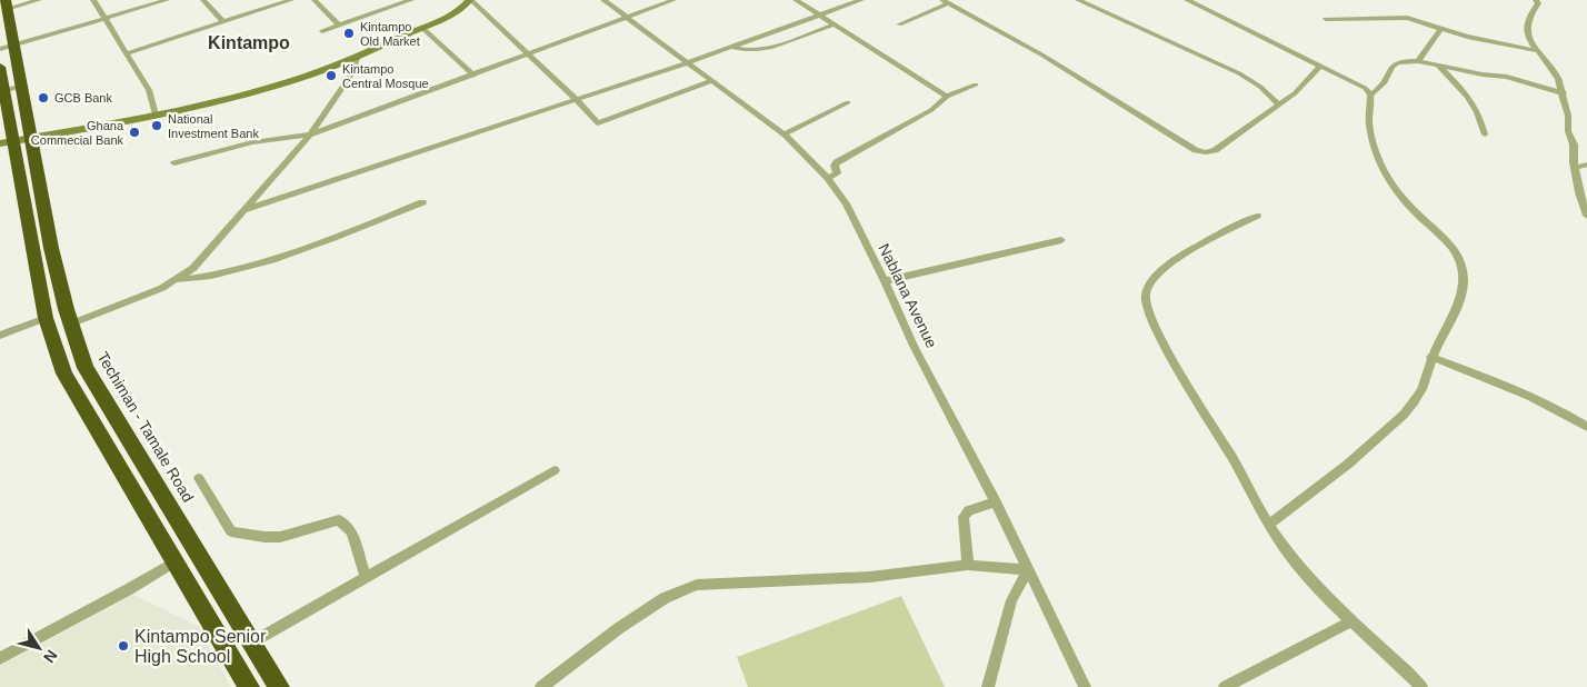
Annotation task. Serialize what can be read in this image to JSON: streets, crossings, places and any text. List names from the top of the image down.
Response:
{
  "streets": {
    "highway": ["Techiman - Tamale Road"],
    "street": ["Nablana Avenue"]
  },
  "districts": ["Kintampo"],
  "places": [
    "Kintampo Old Market",
    "Kintampo Central Mosque",
    "GCB Bank",
    "National Investment Bank",
    "Ghana Commecial Bank",
    "Kintampo Senior High School"
  ],
  "north": "bottom right"
}
